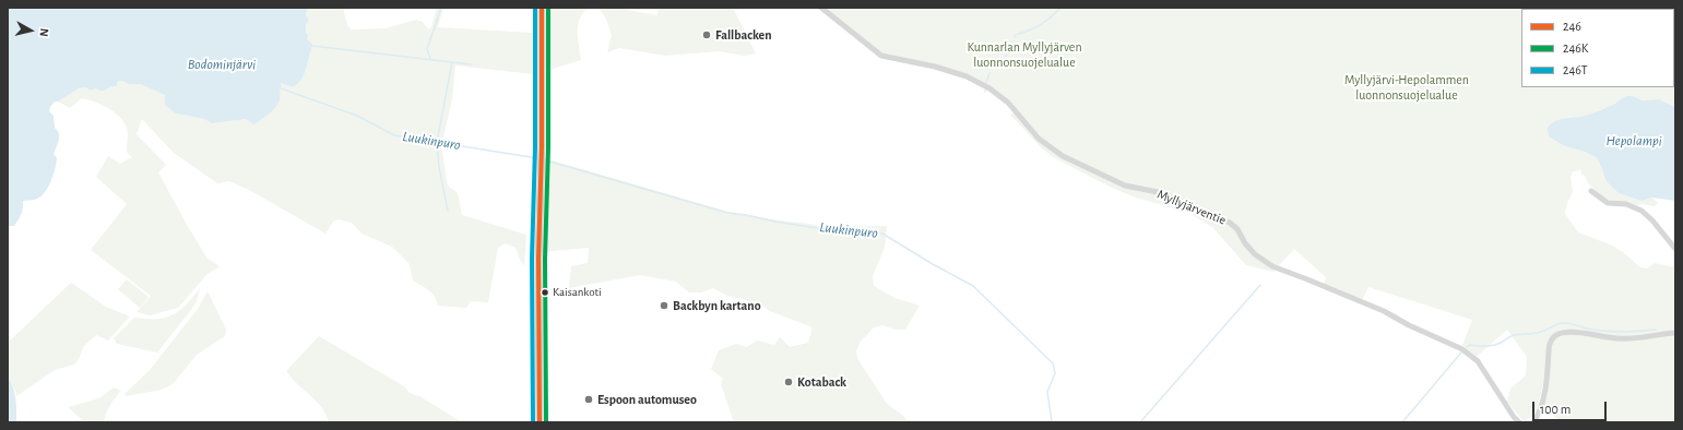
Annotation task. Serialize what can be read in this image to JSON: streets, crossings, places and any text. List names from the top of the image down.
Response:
{
  "streets": {
    "street": ["Myllyjärventie"]
  },
  "water": ["Bodominjärvi", "Luukinpuro", "Hepolampi"],
  "parks": ["Kunnarlan Myllyjärven luonnonsuojelualue", "Myllyjärvi-Hepolammen luonnonsuojelualue"],
  "places": [
    "Fallbacken",
    "Kaisankoti",
    "Backbyn kartano",
    "Kotaback",
    "Espoon automuseo"
  ],
  "lines": ["transit line 246", "transit line 246K", "transit line 246T"],
  "legend": ["246", "246K", "246T"],
  "scale_bar": "100 m",
  "north": "right"
}
